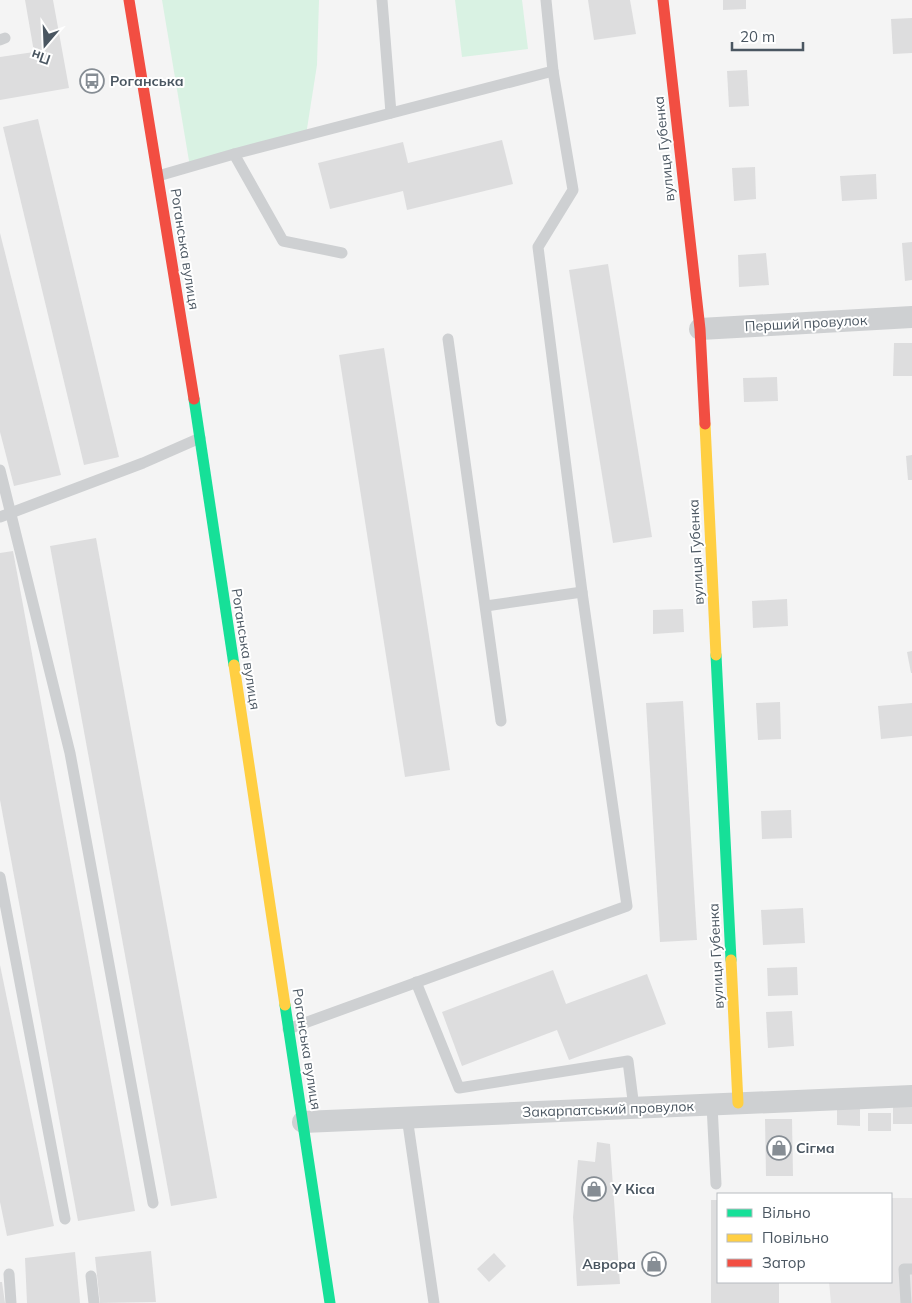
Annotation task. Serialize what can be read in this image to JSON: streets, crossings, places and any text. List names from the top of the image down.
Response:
{
  "streets": {
    "main road": ["вулиця Губенка", "Роганська вулиця"],
    "street": ["Перший провулок", "Закарпатський провулок"]
  },
  "crossings": [
    ["вулиця Губенка", "Перший провулок"],
    ["вулиця Губенка", "Закарпатський провулок"],
    ["Роганська вулиця", "Закарпатський провулок"]
  ],
  "places": {
    "bus stop": ["Роганська"],
    "shop": ["Сігма", "У Кіса", "Аврора"]
  },
  "legend": ["Вільно", "Повільно", "Затор"],
  "scale_bar": "20 m",
  "north": "bottom"
}
